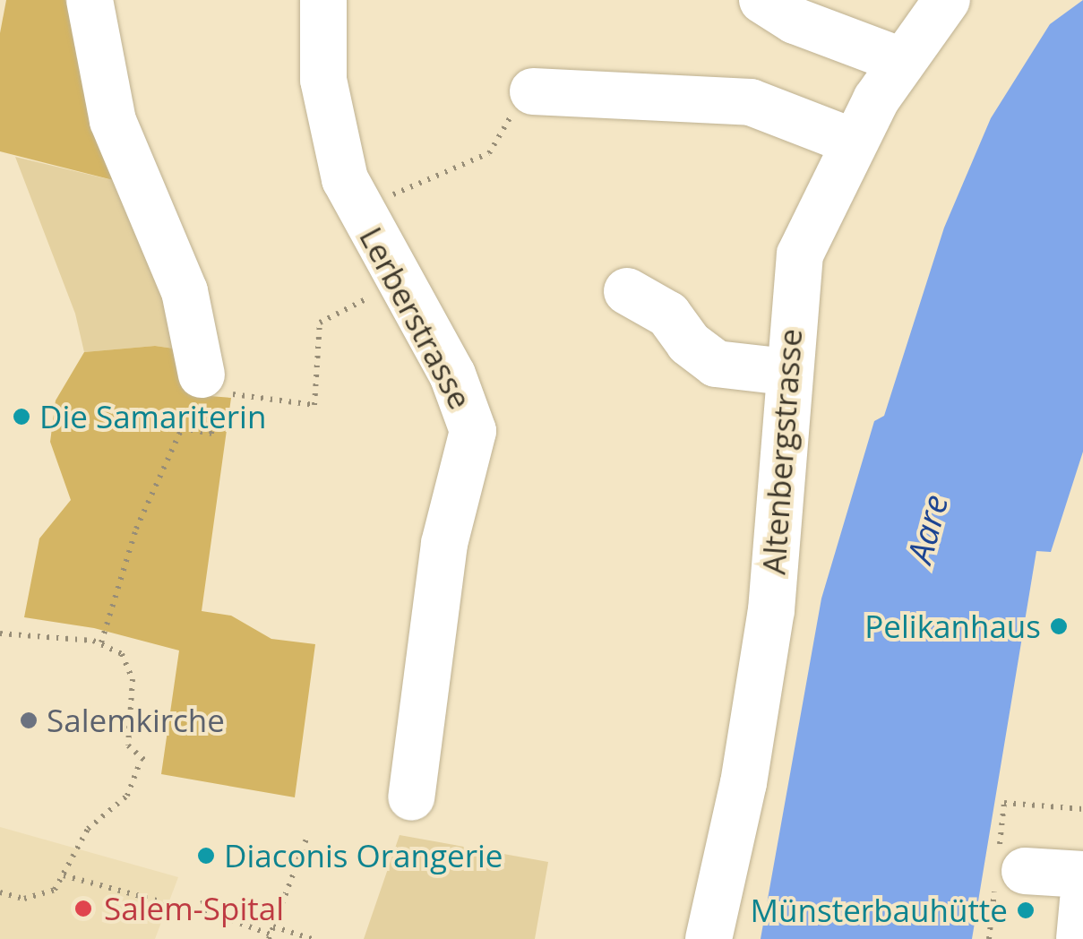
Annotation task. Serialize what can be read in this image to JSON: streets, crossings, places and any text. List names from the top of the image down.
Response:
{
  "streets": {
    "street": ["Lerberstrasse", "Altenbergstrasse"]
  },
  "water": ["Aare"],
  "places": [
    "Die Samariterin",
    "Pelikanhaus",
    "Salemkirche",
    "Diaconis Orangerie",
    "Salem-Spital",
    "Münsterbauhütte"
  ]
}
